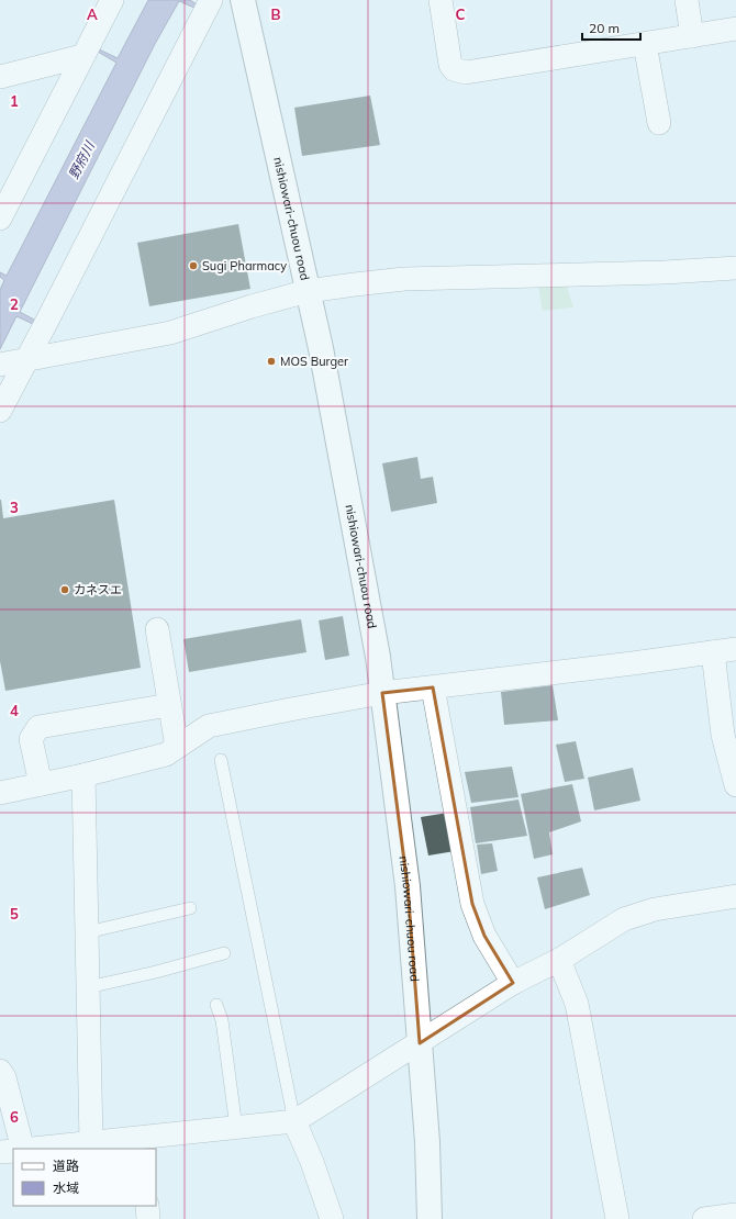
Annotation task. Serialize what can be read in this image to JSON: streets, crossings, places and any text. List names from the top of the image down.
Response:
{
  "streets": {
    "main road": ["nishiowari-chuou road"]
  },
  "water": ["野府川"],
  "places": ["Sugi Pharmacy", "MOS Burger", "カネスエ"],
  "legend": ["道路", "水域"],
  "scale_bar": "20 m",
  "grid": {
    "columns": ["A", "B", "C"],
    "rows": [
      "1",
      "2",
      "3",
      "4",
      "5",
      "6"
    ]
  }
}
